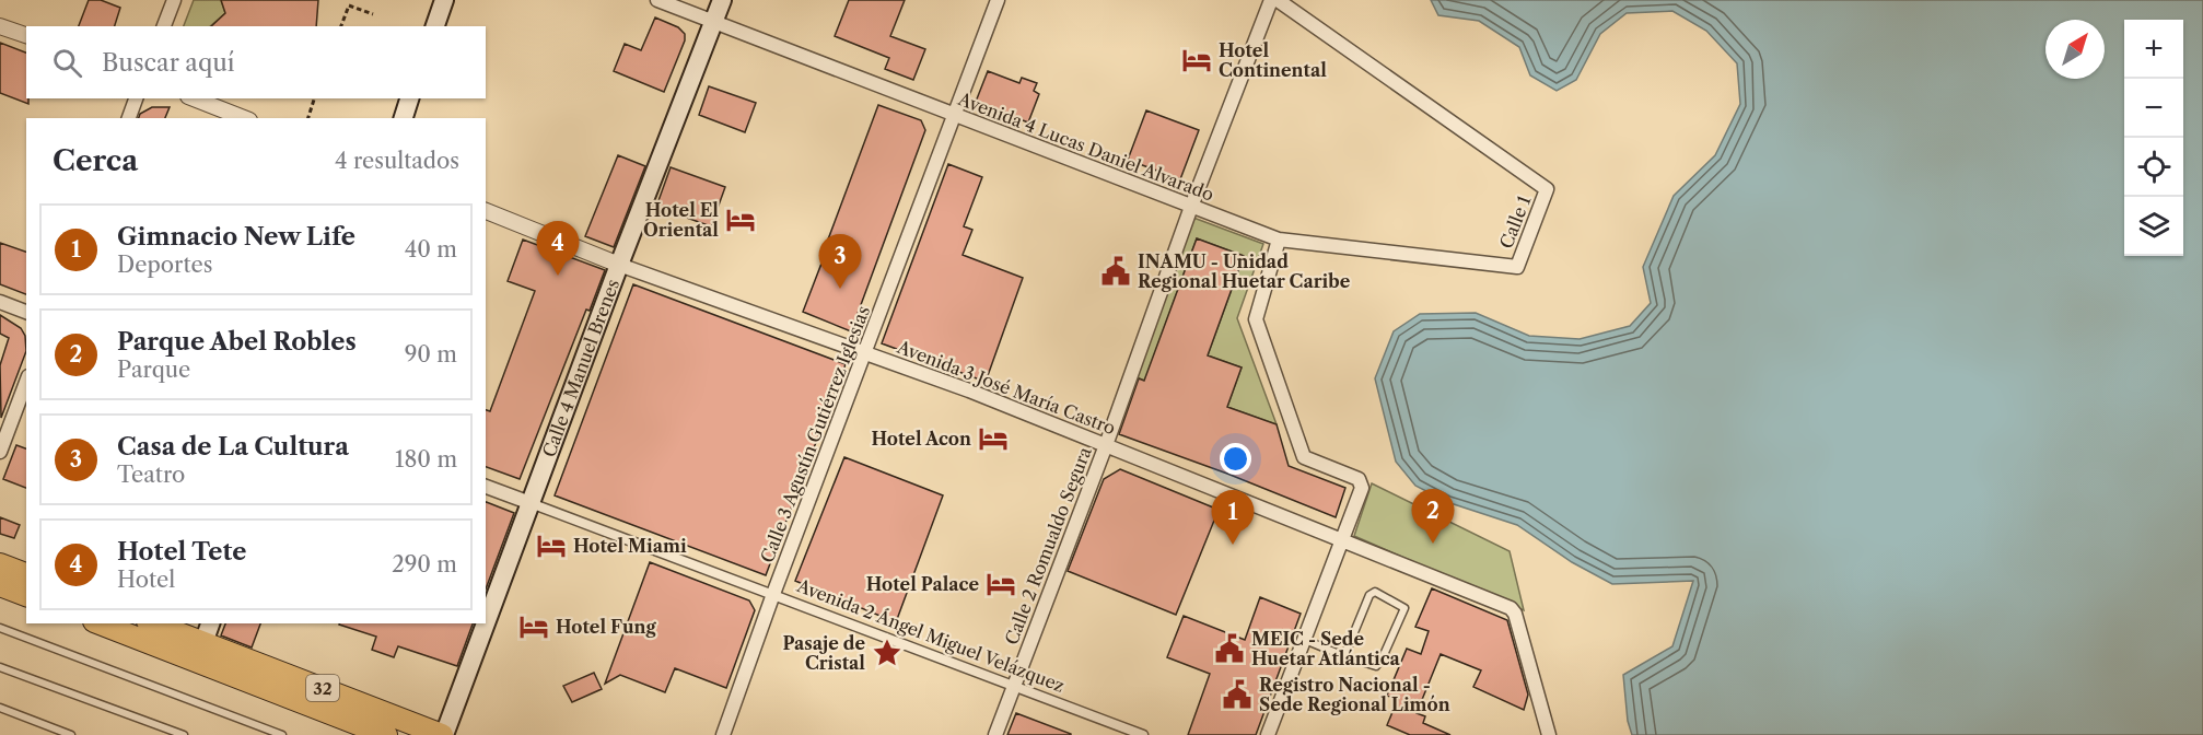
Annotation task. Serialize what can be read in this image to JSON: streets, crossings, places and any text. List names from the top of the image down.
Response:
{
  "streets": {
    "highway": ["32"],
    "main road": ["Calle 4 Manuel Brenes"],
    "street": [
      "Avenida 4 Lucas Daniel Alvarado",
      "Calle 1",
      "Avenida 3 José María Castro",
      "Calle 3 Agustín Gutiérrez Iglesias",
      "Calle 2 Romualdo Segura",
      "Avenida 2 Ángel Miguel Velázquez"
    ]
  },
  "crossings": [
    ["Avenida 4 Lucas Daniel Alvarado", "Calle 1"],
    ["Avenida 4 Lucas Daniel Alvarado", "Calle 4 Manuel Brenes"],
    ["Avenida 4 Lucas Daniel Alvarado", "Calle 3 Agustín Gutiérrez Iglesias"],
    ["Avenida 4 Lucas Daniel Alvarado", "Calle 2 Romualdo Segura"],
    ["Calle 4 Manuel Brenes", "Avenida 3 José María Castro"],
    ["Calle 4 Manuel Brenes", "Avenida 2 Ángel Miguel Velázquez"],
    ["Calle 4 Manuel Brenes", "32"],
    ["Avenida 3 José María Castro", "Calle 3 Agustín Gutiérrez Iglesias"],
    ["Avenida 3 José María Castro", "Calle 2 Romualdo Segura"],
    ["Calle 3 Agustín Gutiérrez Iglesias", "Avenida 2 Ángel Miguel Velázquez"],
    ["Calle 2 Romualdo Segura", "Avenida 2 Ángel Miguel Velázquez"]
  ],
  "places": {
    "hotel": [
      "Hotel Continental",
      "Hotel El Oriental",
      "Hotel Acon",
      "Hotel Miami",
      "Hotel Palace",
      "Hotel Fung"
    ],
    "public building": ["INAMU - Unidad Regional Huetar Caribe", "MEIC - Sede Huetar Atlántica", "Registro Nacional - Sede Regional Limón"],
    "place": ["Pasaje de Cristal"]
  },
  "north": "top right",
  "page": {
    "map_buttons": ["+", "−"],
    "search": "Buscar aquí",
    "heading": ["Cerca", "4 resultados"],
    "list": [
      {
        "mark": "1",
        "name": "Gimnacio New Life",
        "note": "Deportes",
        "value": "40 m"
      },
      {
        "mark": "2",
        "name": "Parque Abel Robles",
        "note": "Parque",
        "value": "90 m"
      },
      {
        "mark": "3",
        "name": "Casa de La Cultura",
        "note": "Teatro",
        "value": "180 m"
      },
      {
        "mark": "4",
        "name": "Hotel Tete",
        "note": "Hotel",
        "value": "290 m"
      }
    ],
    "pins": [
      "4",
      "3",
      "2",
      "1"
    ]
  }
}
